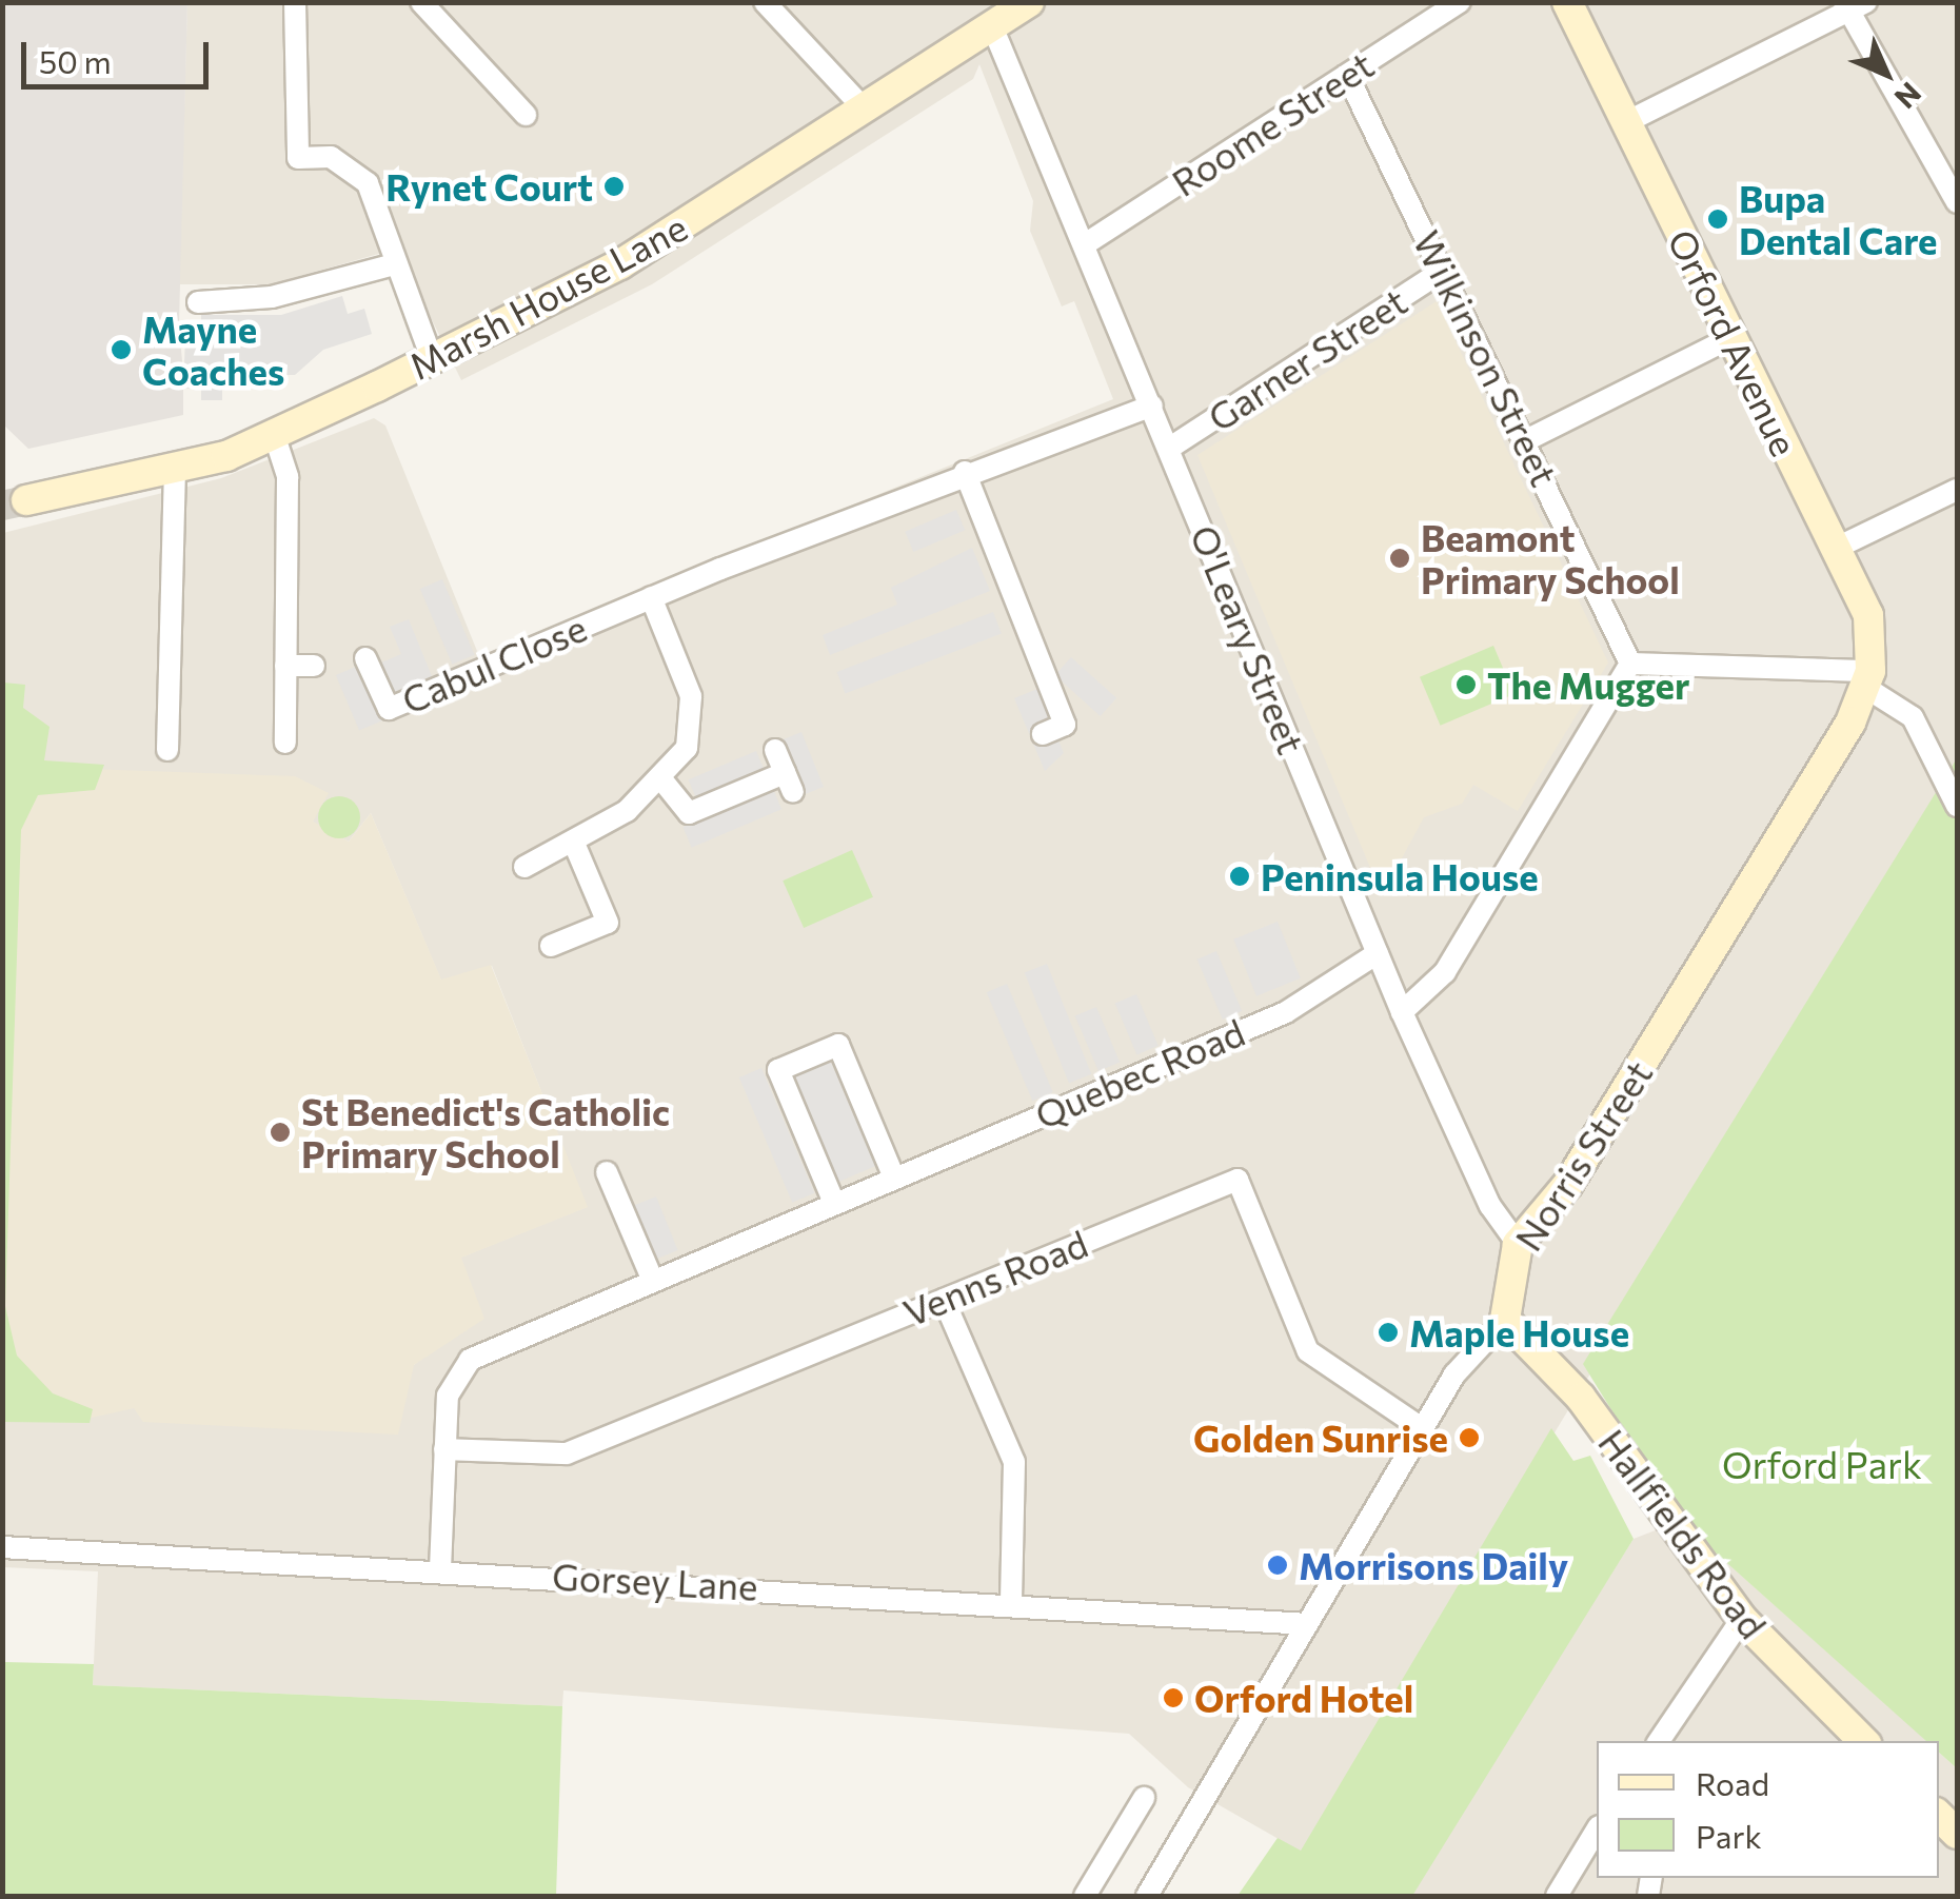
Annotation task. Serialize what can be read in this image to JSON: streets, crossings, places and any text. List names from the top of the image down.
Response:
{
  "streets": {
    "street": [
      "Roome Street",
      "Marsh House Lane",
      "Orford Avenue",
      "Wilkinson Street",
      "Garner Street",
      "O'Leary Street",
      "Cabul Close",
      "Quebec Road",
      "Norris Street",
      "Venns Road",
      "Hallfields Road",
      "Gorsey Lane"
    ]
  },
  "crossings": [
    ["Roome Street", "Wilkinson Street"],
    ["Roome Street", "O'Leary Street"],
    ["Marsh House Lane", "O'Leary Street"],
    ["Orford Avenue", "Norris Street"],
    ["Wilkinson Street", "Garner Street"],
    ["Garner Street", "O'Leary Street"],
    ["O'Leary Street", "Cabul Close"],
    ["O'Leary Street", "Quebec Road"],
    ["O'Leary Street", "Norris Street"],
    ["Quebec Road", "Venns Road"],
    ["Quebec Road", "Gorsey Lane"],
    ["Norris Street", "Hallfields Road"]
  ],
  "parks": ["Orford Park"],
  "places": [
    "Rynet Court",
    "Bupa Dental Care",
    "Mayne Coaches",
    "Beamont Primary School",
    "The Mugger",
    "Peninsula House",
    "St Benedict's Catholic Primary School",
    "Maple House",
    "Golden Sunrise",
    "Morrisons Daily",
    "Orford Hotel"
  ],
  "legend": ["Road", "Park"],
  "scale_bar": "50 m",
  "north": "bottom right"
}
